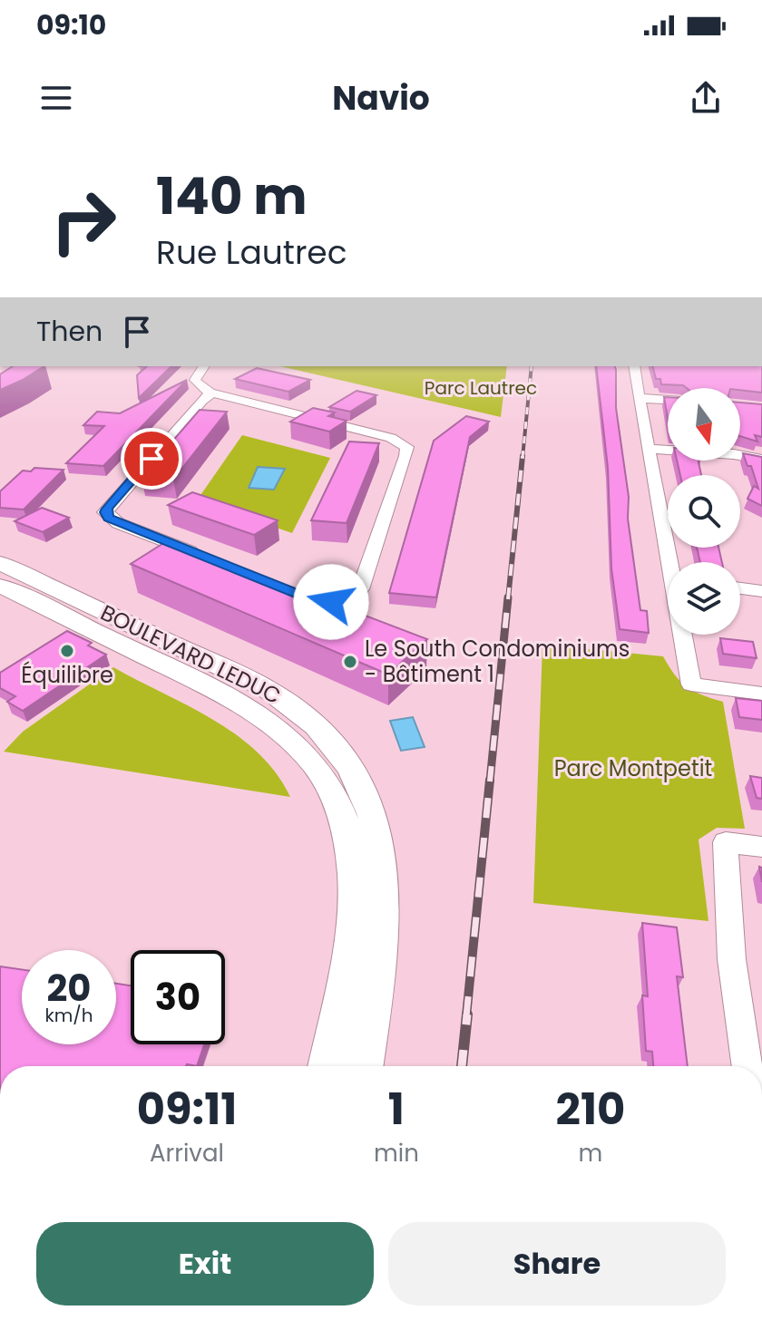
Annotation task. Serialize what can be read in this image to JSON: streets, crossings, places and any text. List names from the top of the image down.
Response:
{
  "streets": {
    "street": ["BOULEVARD LEDUC"]
  },
  "parks": ["Parc Lautrec", "Parc Montpetit"],
  "places": ["Équilibre", "Le South Condominiums - Bâtiment 1"],
  "north": "bottom",
  "page": {
    "status": "09:10",
    "header": "Navio",
    "turn": ["140 m", "Rue Lautrec"],
    "then": "Then",
    "speed": "20 km/h",
    "limit": "30",
    "eta": [
      "09:11",
      "Arrival",
      "1",
      "min",
      "210",
      "m"
    ],
    "buttons": ["Exit", "Share"]
  }
}
